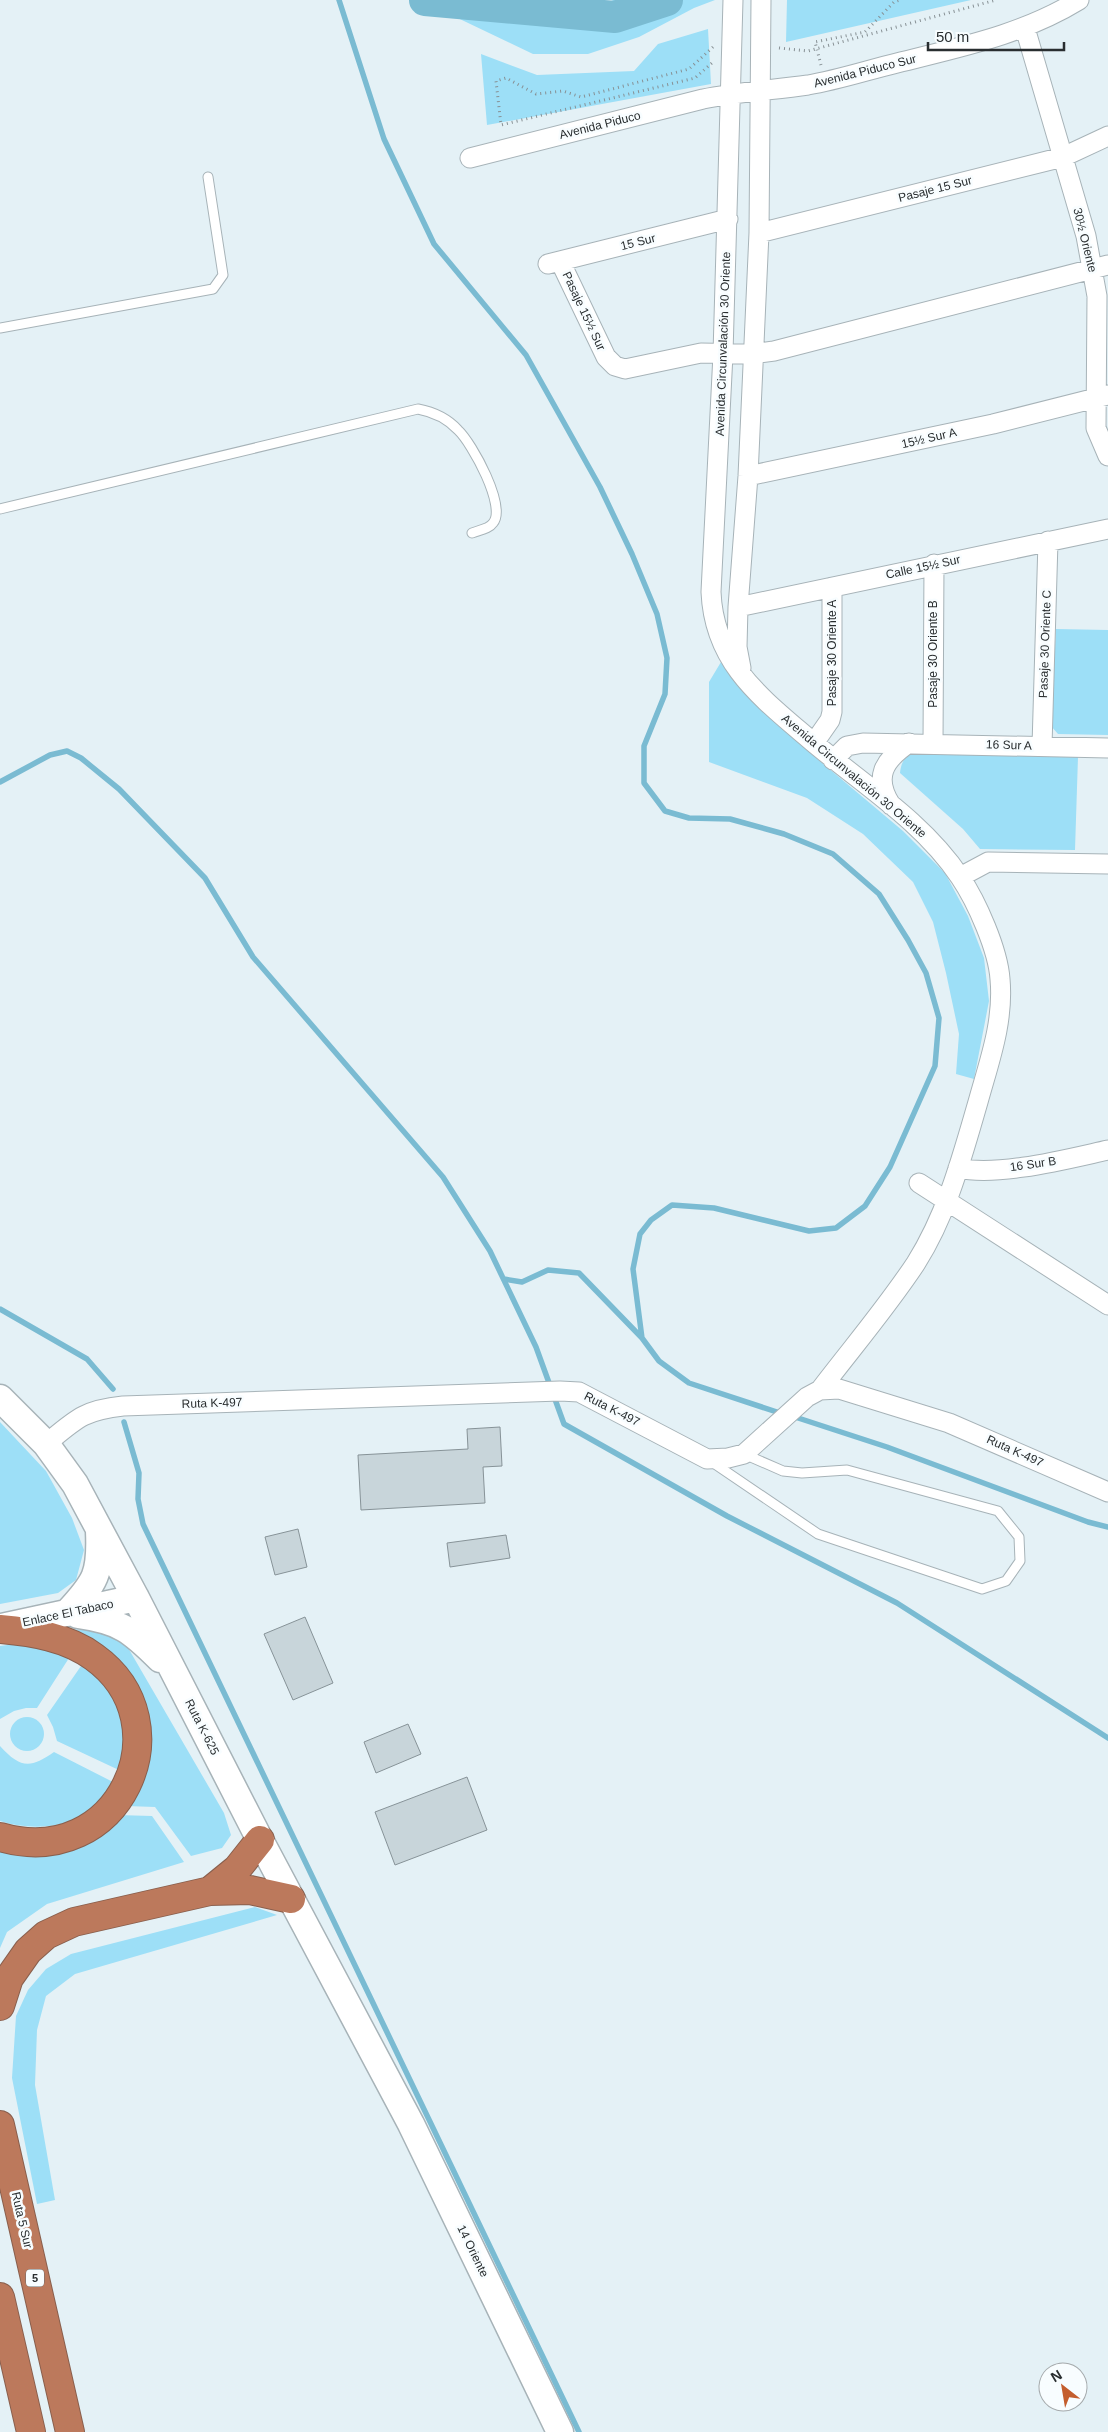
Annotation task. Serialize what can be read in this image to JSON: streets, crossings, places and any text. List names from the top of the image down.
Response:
{
  "streets": {
    "highway": ["Ruta 5 Sur", "5"],
    "main road": ["Enlace El Tabaco", "Ruta K-625", "14 Oriente"],
    "street": [
      "Avenida Piduco Sur",
      "Avenida Piduco",
      "Pasaje 15 Sur",
      "30½ Oriente",
      "15 Sur",
      "Pasaje 15½ Sur",
      "Avenida Circunvalación 30 Oriente",
      "15½ Sur A",
      "Calle 15½ Sur",
      "Pasaje 30 Oriente C",
      "Pasaje 30 Oriente A",
      "Pasaje 30 Oriente B",
      "16 Sur A",
      "16 Sur B",
      "Ruta K-497"
    ]
  },
  "crossings": [
    ["Avenida Piduco Sur", "Avenida Piduco"],
    ["Avenida Piduco Sur", "30½ Oriente"],
    ["Avenida Piduco Sur", "Avenida Circunvalación 30 Oriente"],
    ["Avenida Piduco", "Avenida Circunvalación 30 Oriente"],
    ["Pasaje 15 Sur", "30½ Oriente"],
    ["30½ Oriente", "15½ Sur A"],
    ["15 Sur", "Pasaje 15½ Sur"],
    ["15 Sur", "Avenida Circunvalación 30 Oriente"],
    ["Pasaje 15½ Sur", "Avenida Circunvalación 30 Oriente"],
    ["Avenida Circunvalación 30 Oriente", "Pasaje 30 Oriente A"],
    ["Avenida Circunvalación 30 Oriente", "16 Sur A"],
    ["Avenida Circunvalación 30 Oriente", "16 Sur B"],
    ["Avenida Circunvalación 30 Oriente", "Ruta K-497"],
    ["Calle 15½ Sur", "Pasaje 30 Oriente C"],
    ["Calle 15½ Sur", "Pasaje 30 Oriente A"],
    ["Calle 15½ Sur", "Pasaje 30 Oriente B"],
    ["Pasaje 30 Oriente C", "16 Sur A"],
    ["Pasaje 30 Oriente B", "16 Sur A"],
    ["Ruta K-497", "Ruta K-625"],
    ["Enlace El Tabaco", "Ruta K-625"],
    ["Ruta K-625", "14 Oriente"]
  ],
  "scale_bar": "50 m",
  "north": "top left"
}
